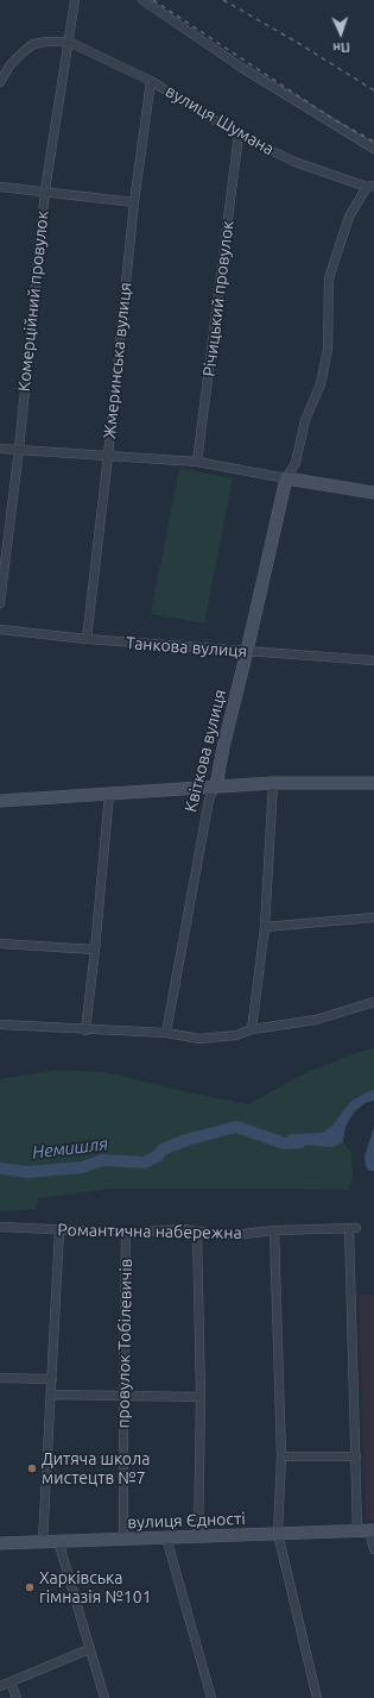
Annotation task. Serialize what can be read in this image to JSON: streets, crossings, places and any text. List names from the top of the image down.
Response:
{
  "streets": {
    "street": [
      "вулиця Шумана",
      "Річицький провулок",
      "Комерційний провулок",
      "Жмеринська вулиця",
      "Танкова вулиця",
      "Квіткова вулиця",
      "Романтична набережна",
      "провулок Тобілевичів",
      "вулиця Єдності"
    ]
  },
  "crossings": [
    ["вулиця Шумана", "Річицький провулок"],
    ["вулиця Шумана", "Комерційний провулок"],
    ["вулиця Шумана", "Жмеринська вулиця"],
    ["Жмеринська вулиця", "Танкова вулиця"],
    ["Танкова вулиця", "Квіткова вулиця"],
    ["Романтична набережна", "провулок Тобілевичів"],
    ["провулок Тобілевичів", "вулиця Єдності"]
  ],
  "water": ["Немишля"],
  "places": ["Дитяча школа мистецтв №7", "Харківська гімназія №101"],
  "north": "bottom"
}
